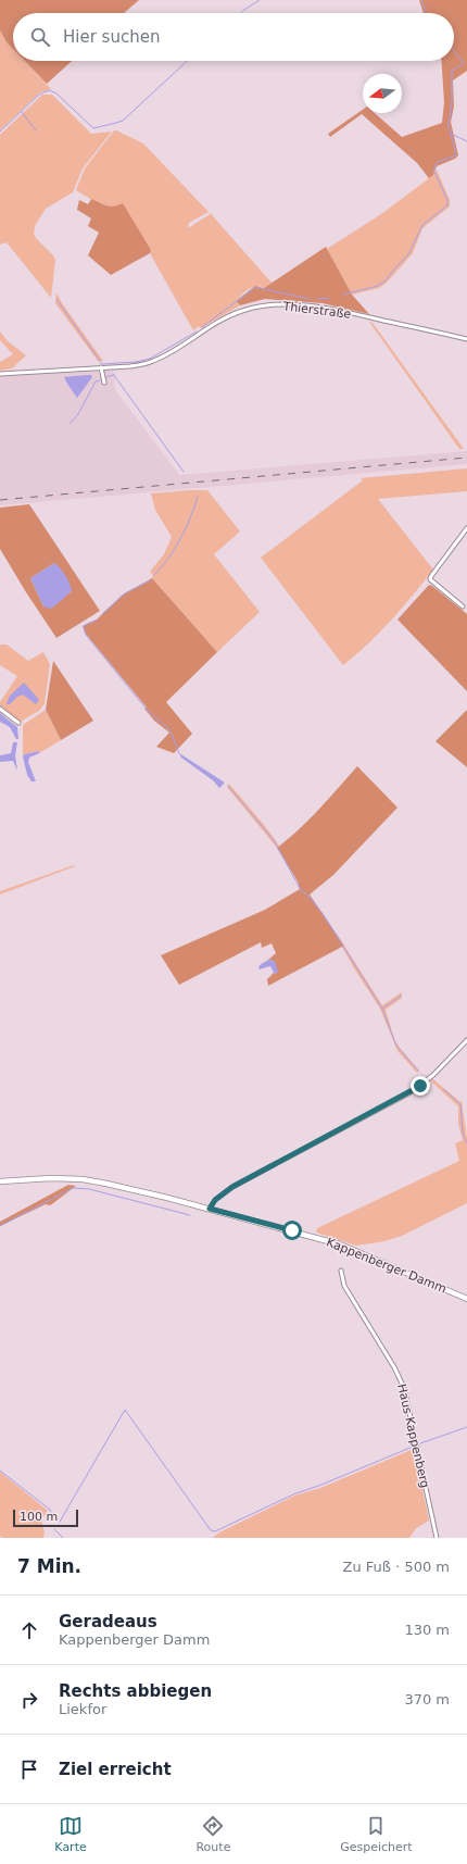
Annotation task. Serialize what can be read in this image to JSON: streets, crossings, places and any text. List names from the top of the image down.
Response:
{
  "streets": {
    "main road": ["Kappenberger Damm"],
    "street": ["Thierstraße", "Haus Kappenberg"]
  },
  "scale_bar": "100 m",
  "north": "left",
  "page": {
    "search": "Hier suchen",
    "scale": "100 m",
    "heading": ["7 Min.", "Zu Fuß · 500 m"],
    "list": [
      ["Geradeaus", "Kappenberger Damm", "130 m"],
      ["Rechts abbiegen", "Liekfor", "370 m"],
      "Ziel erreicht"
    ],
    "nav": ["Karte", "Route", "Gespeichert"]
  }
}
